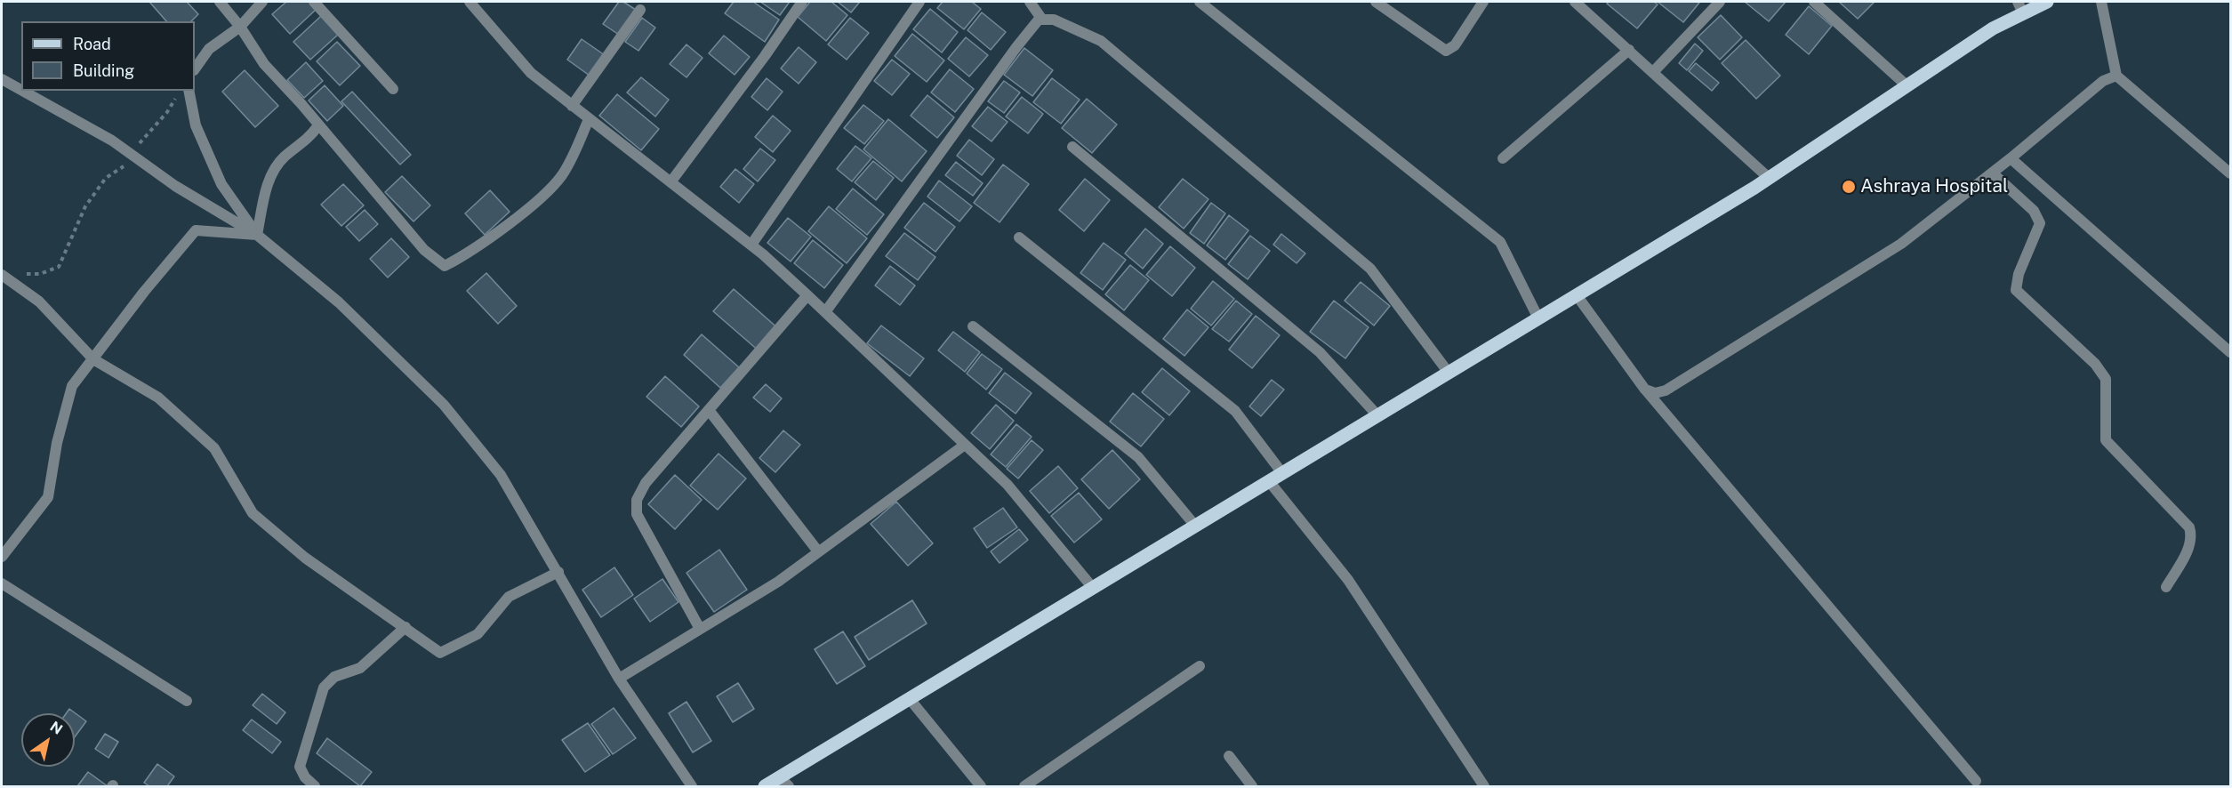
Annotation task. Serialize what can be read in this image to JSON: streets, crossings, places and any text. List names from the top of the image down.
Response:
{
  "places": ["Ashraya Hospital"],
  "legend": ["Road", "Building"],
  "north": "top right"
}
